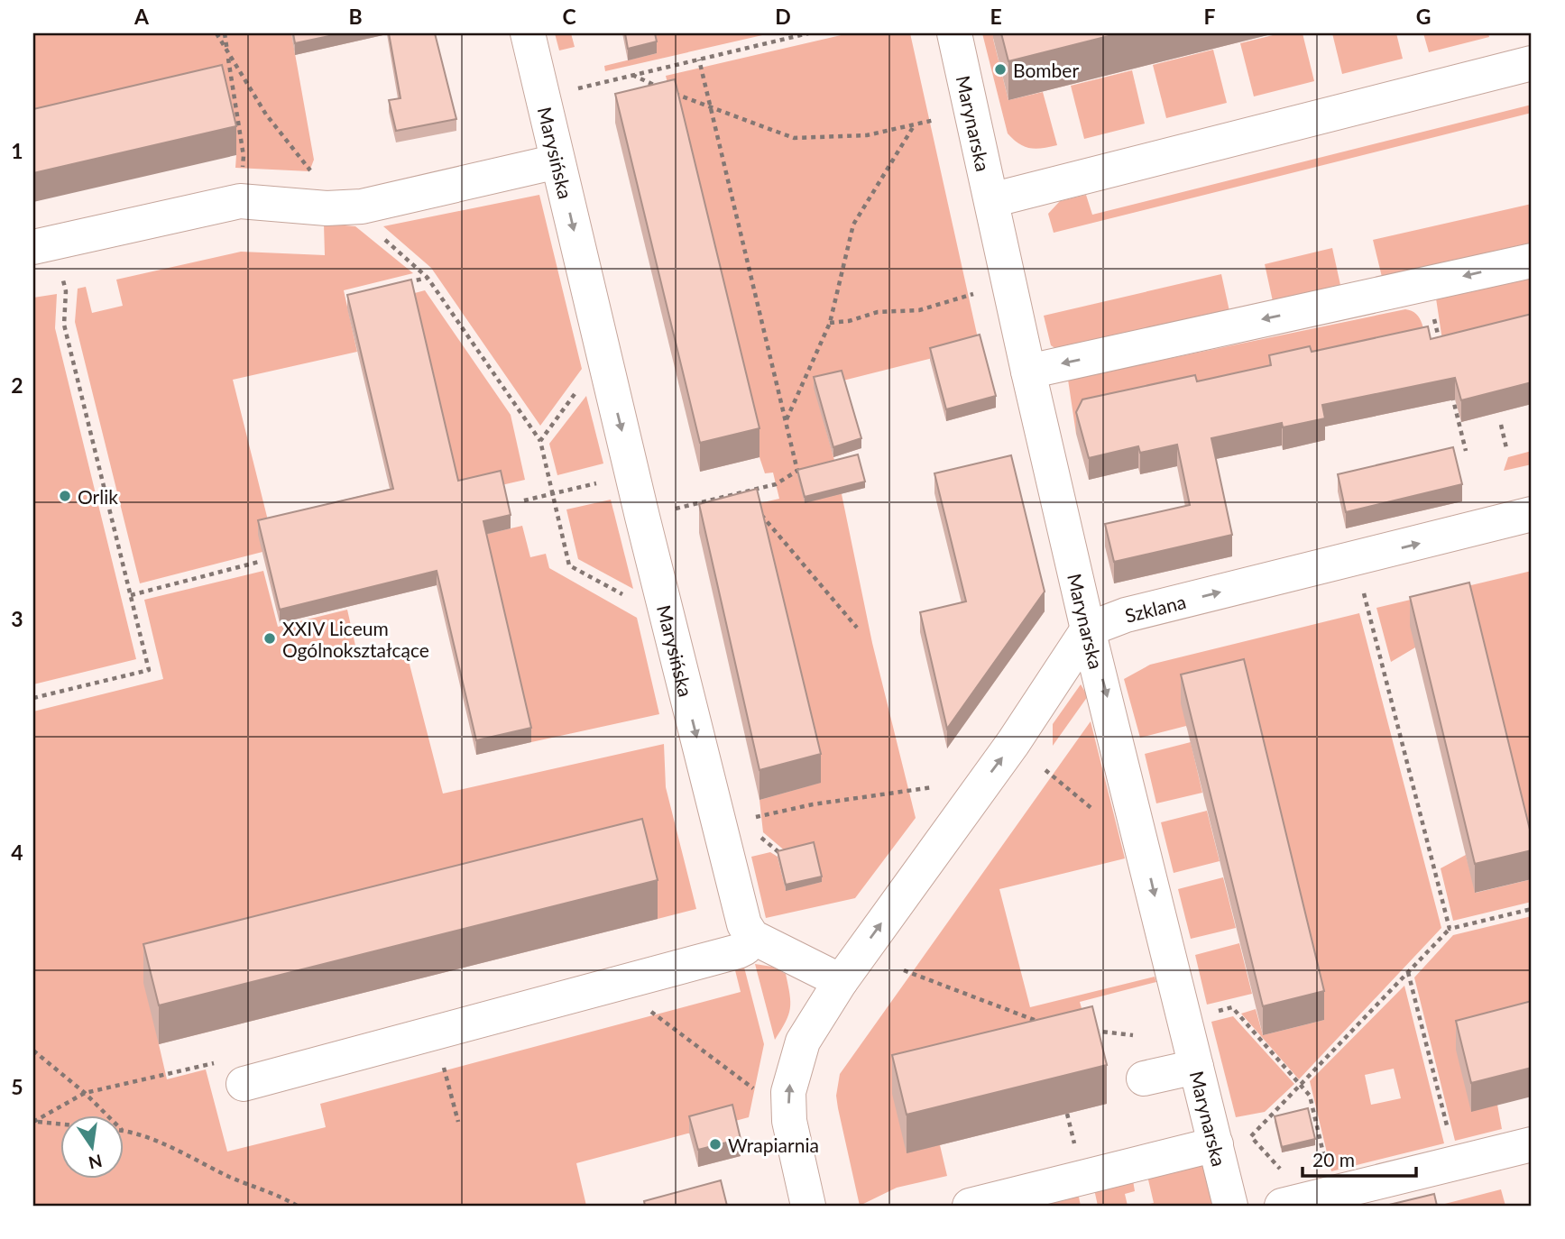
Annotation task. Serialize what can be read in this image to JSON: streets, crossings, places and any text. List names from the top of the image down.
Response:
{
  "streets": {
    "street": ["Marynarska", "Marysińska", "Szklana"]
  },
  "crossings": [
    ["Marynarska", "Szklana"]
  ],
  "one_way": ["Marynarska", "Marysińska"],
  "places": [
    "Bomber",
    "Orlik",
    "XXIV Liceum Ogólnokształcące",
    "Wrapiarnia"
  ],
  "scale_bar": "20 m",
  "north": "bottom",
  "grid": {
    "columns": [
      "A",
      "B",
      "C",
      "D",
      "E",
      "F",
      "G"
    ],
    "rows": [
      "1",
      "2",
      "3",
      "4",
      "5"
    ]
  }
}
